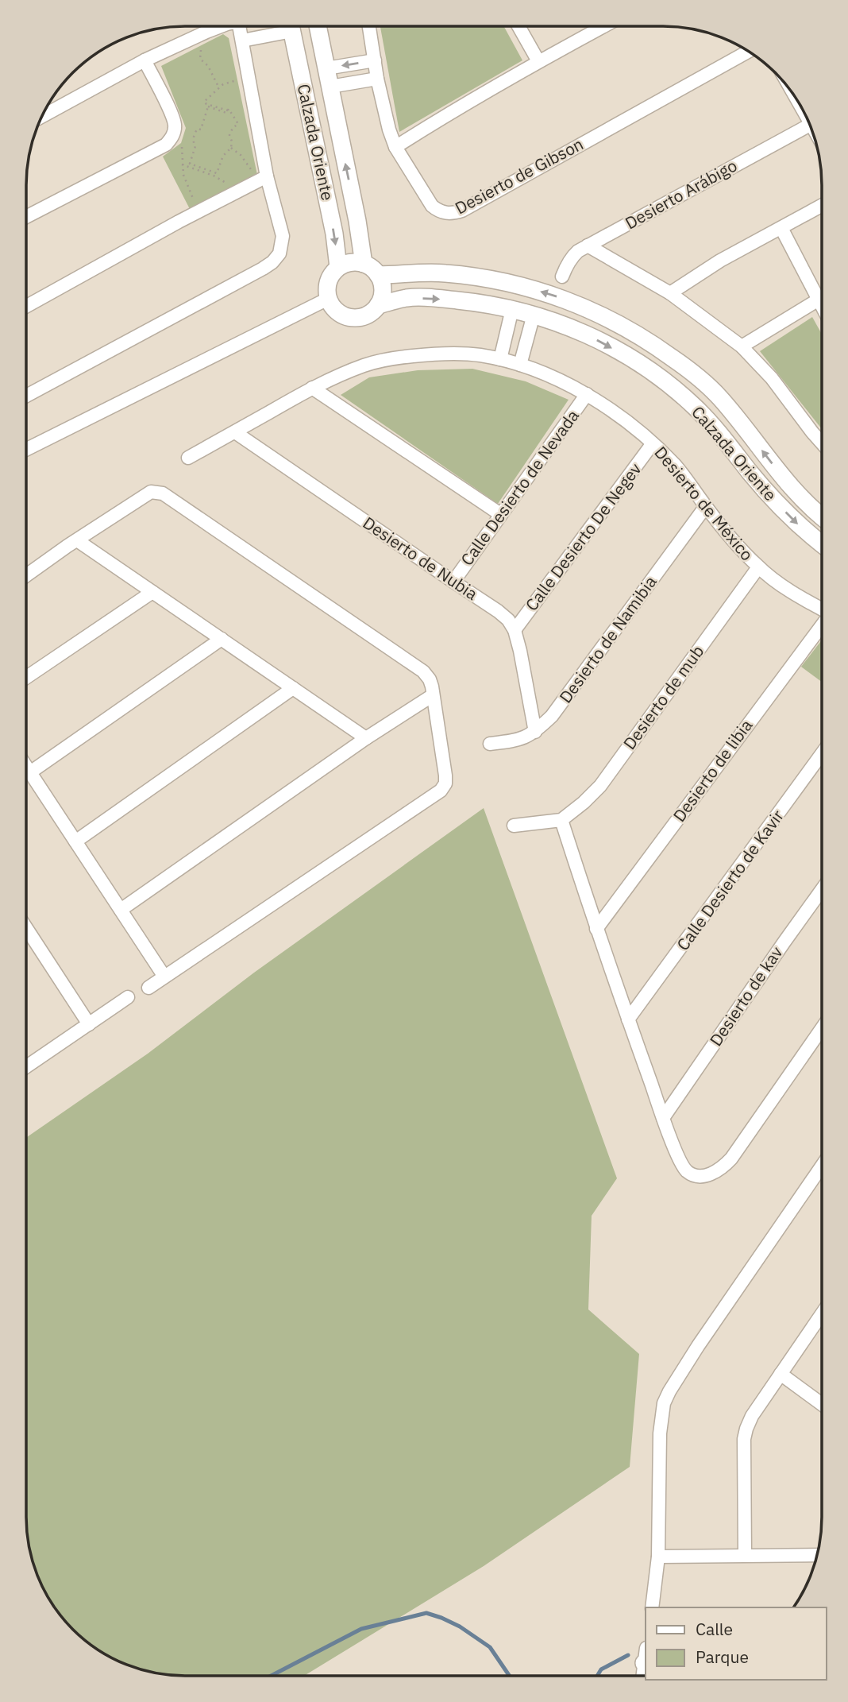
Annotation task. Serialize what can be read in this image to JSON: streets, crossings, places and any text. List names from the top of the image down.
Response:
{
  "streets": {
    "street": [
      "Calzada Oriente",
      "Desierto de Gibson",
      "Desierto Arábigo",
      "Calle Desierto de Nevada",
      "Desierto de México",
      "Calle Desierto De Negev",
      "Desierto de Nubia",
      "Desierto de Namibia",
      "Desierto de mub",
      "Desierto de libia",
      "Calle Desierto de Kavir",
      "Desierto de kav"
    ]
  },
  "crossings": [
    ["Calle Desierto de Nevada", "Desierto de México"],
    ["Calle Desierto de Nevada", "Desierto de Nubia"],
    ["Desierto de México", "Calle Desierto De Negev"],
    ["Desierto de México", "Desierto de Nubia"],
    ["Desierto de México", "Desierto de Namibia"],
    ["Desierto de México", "Desierto de mub"],
    ["Calle Desierto De Negev", "Desierto de Nubia"]
  ],
  "legend": ["Calle", "Parque"]
}
